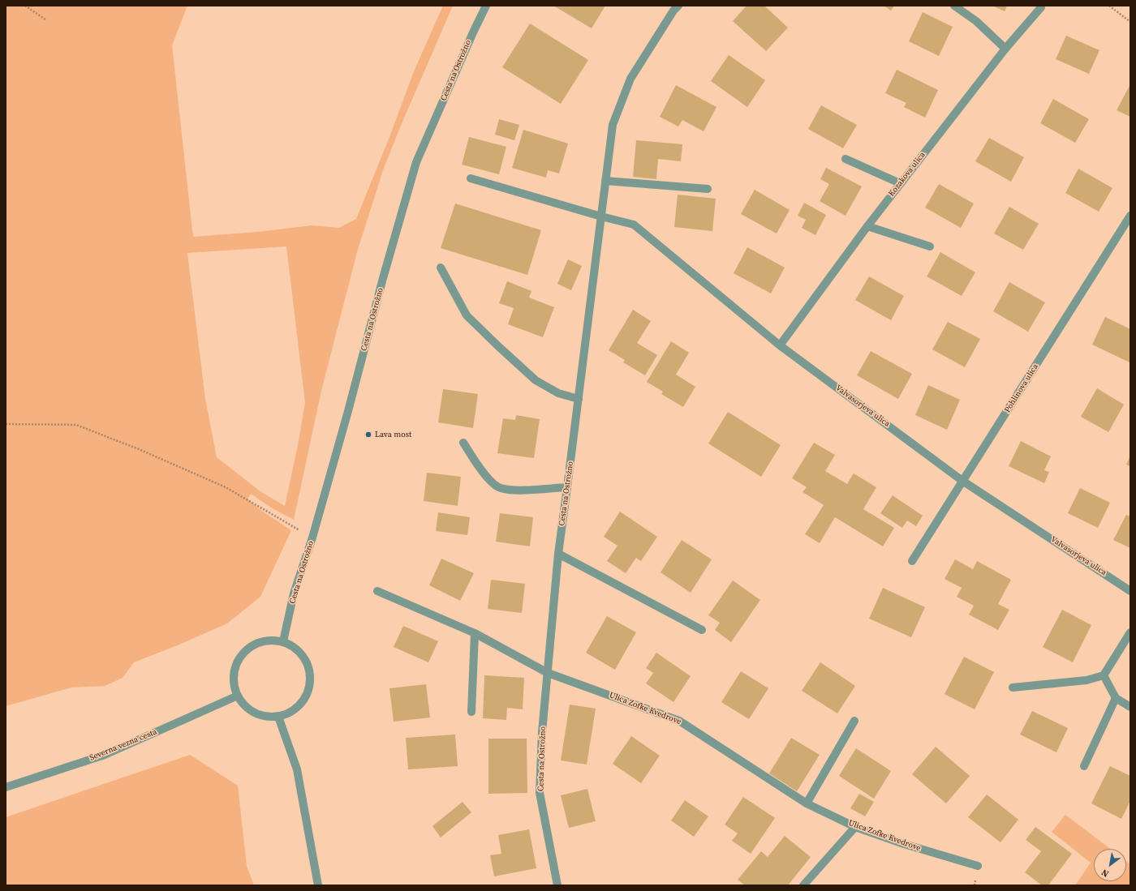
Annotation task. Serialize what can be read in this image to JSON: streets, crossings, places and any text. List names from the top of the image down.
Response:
{
  "streets": {
    "street": [
      "Cesta na Ostrožno",
      "Kozakova ulica",
      "Pohlinova ulica",
      "Valvasorjeva ulica",
      "Ulica Zofke Kvedrove",
      "Severna vezna cesta"
    ]
  },
  "crossings": [
    ["Cesta na Ostrožno", "Valvasorjeva ulica"],
    ["Cesta na Ostrožno", "Ulica Zofke Kvedrove"],
    ["Cesta na Ostrožno", "Severna vezna cesta"],
    ["Kozakova ulica", "Valvasorjeva ulica"],
    ["Pohlinova ulica", "Valvasorjeva ulica"]
  ],
  "places": ["Lava most"],
  "north": "bottom left"
}
